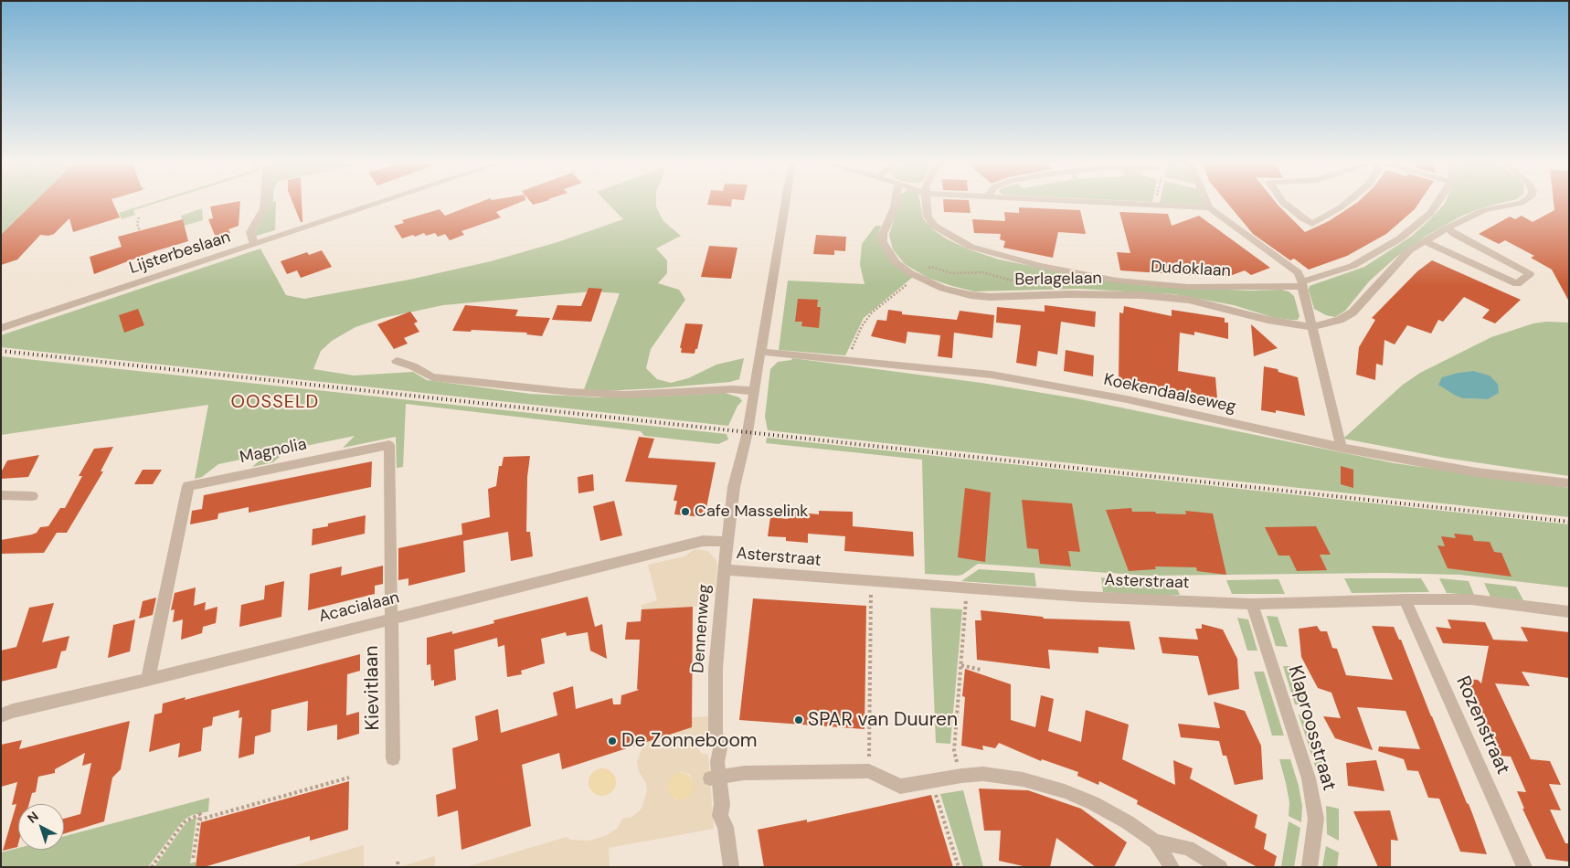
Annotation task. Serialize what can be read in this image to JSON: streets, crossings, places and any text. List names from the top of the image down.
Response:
{
  "streets": {
    "street": [
      "Lijsterbeslaan",
      "Dudoklaan",
      "Berlagelaan",
      "Koekendaalseweg",
      "Magnolia",
      "Asterstraat",
      "Acacialaan",
      "Dennenweg",
      "Kievitlaan",
      "Rozenstraat",
      "Klaproosstraat"
    ]
  },
  "crossings": [
    ["Koekendaalseweg", "Dennenweg"],
    ["Magnolia", "Acacialaan"],
    ["Magnolia", "Kievitlaan"],
    ["Asterstraat", "Dennenweg"],
    ["Asterstraat", "Rozenstraat"],
    ["Asterstraat", "Klaproosstraat"],
    ["Acacialaan", "Dennenweg"],
    ["Acacialaan", "Kievitlaan"]
  ],
  "districts": ["OOSSELD"],
  "places": ["Cafe Masselink", "SPAR van Duuren", "De Zonneboom"],
  "north": "top left"
}
